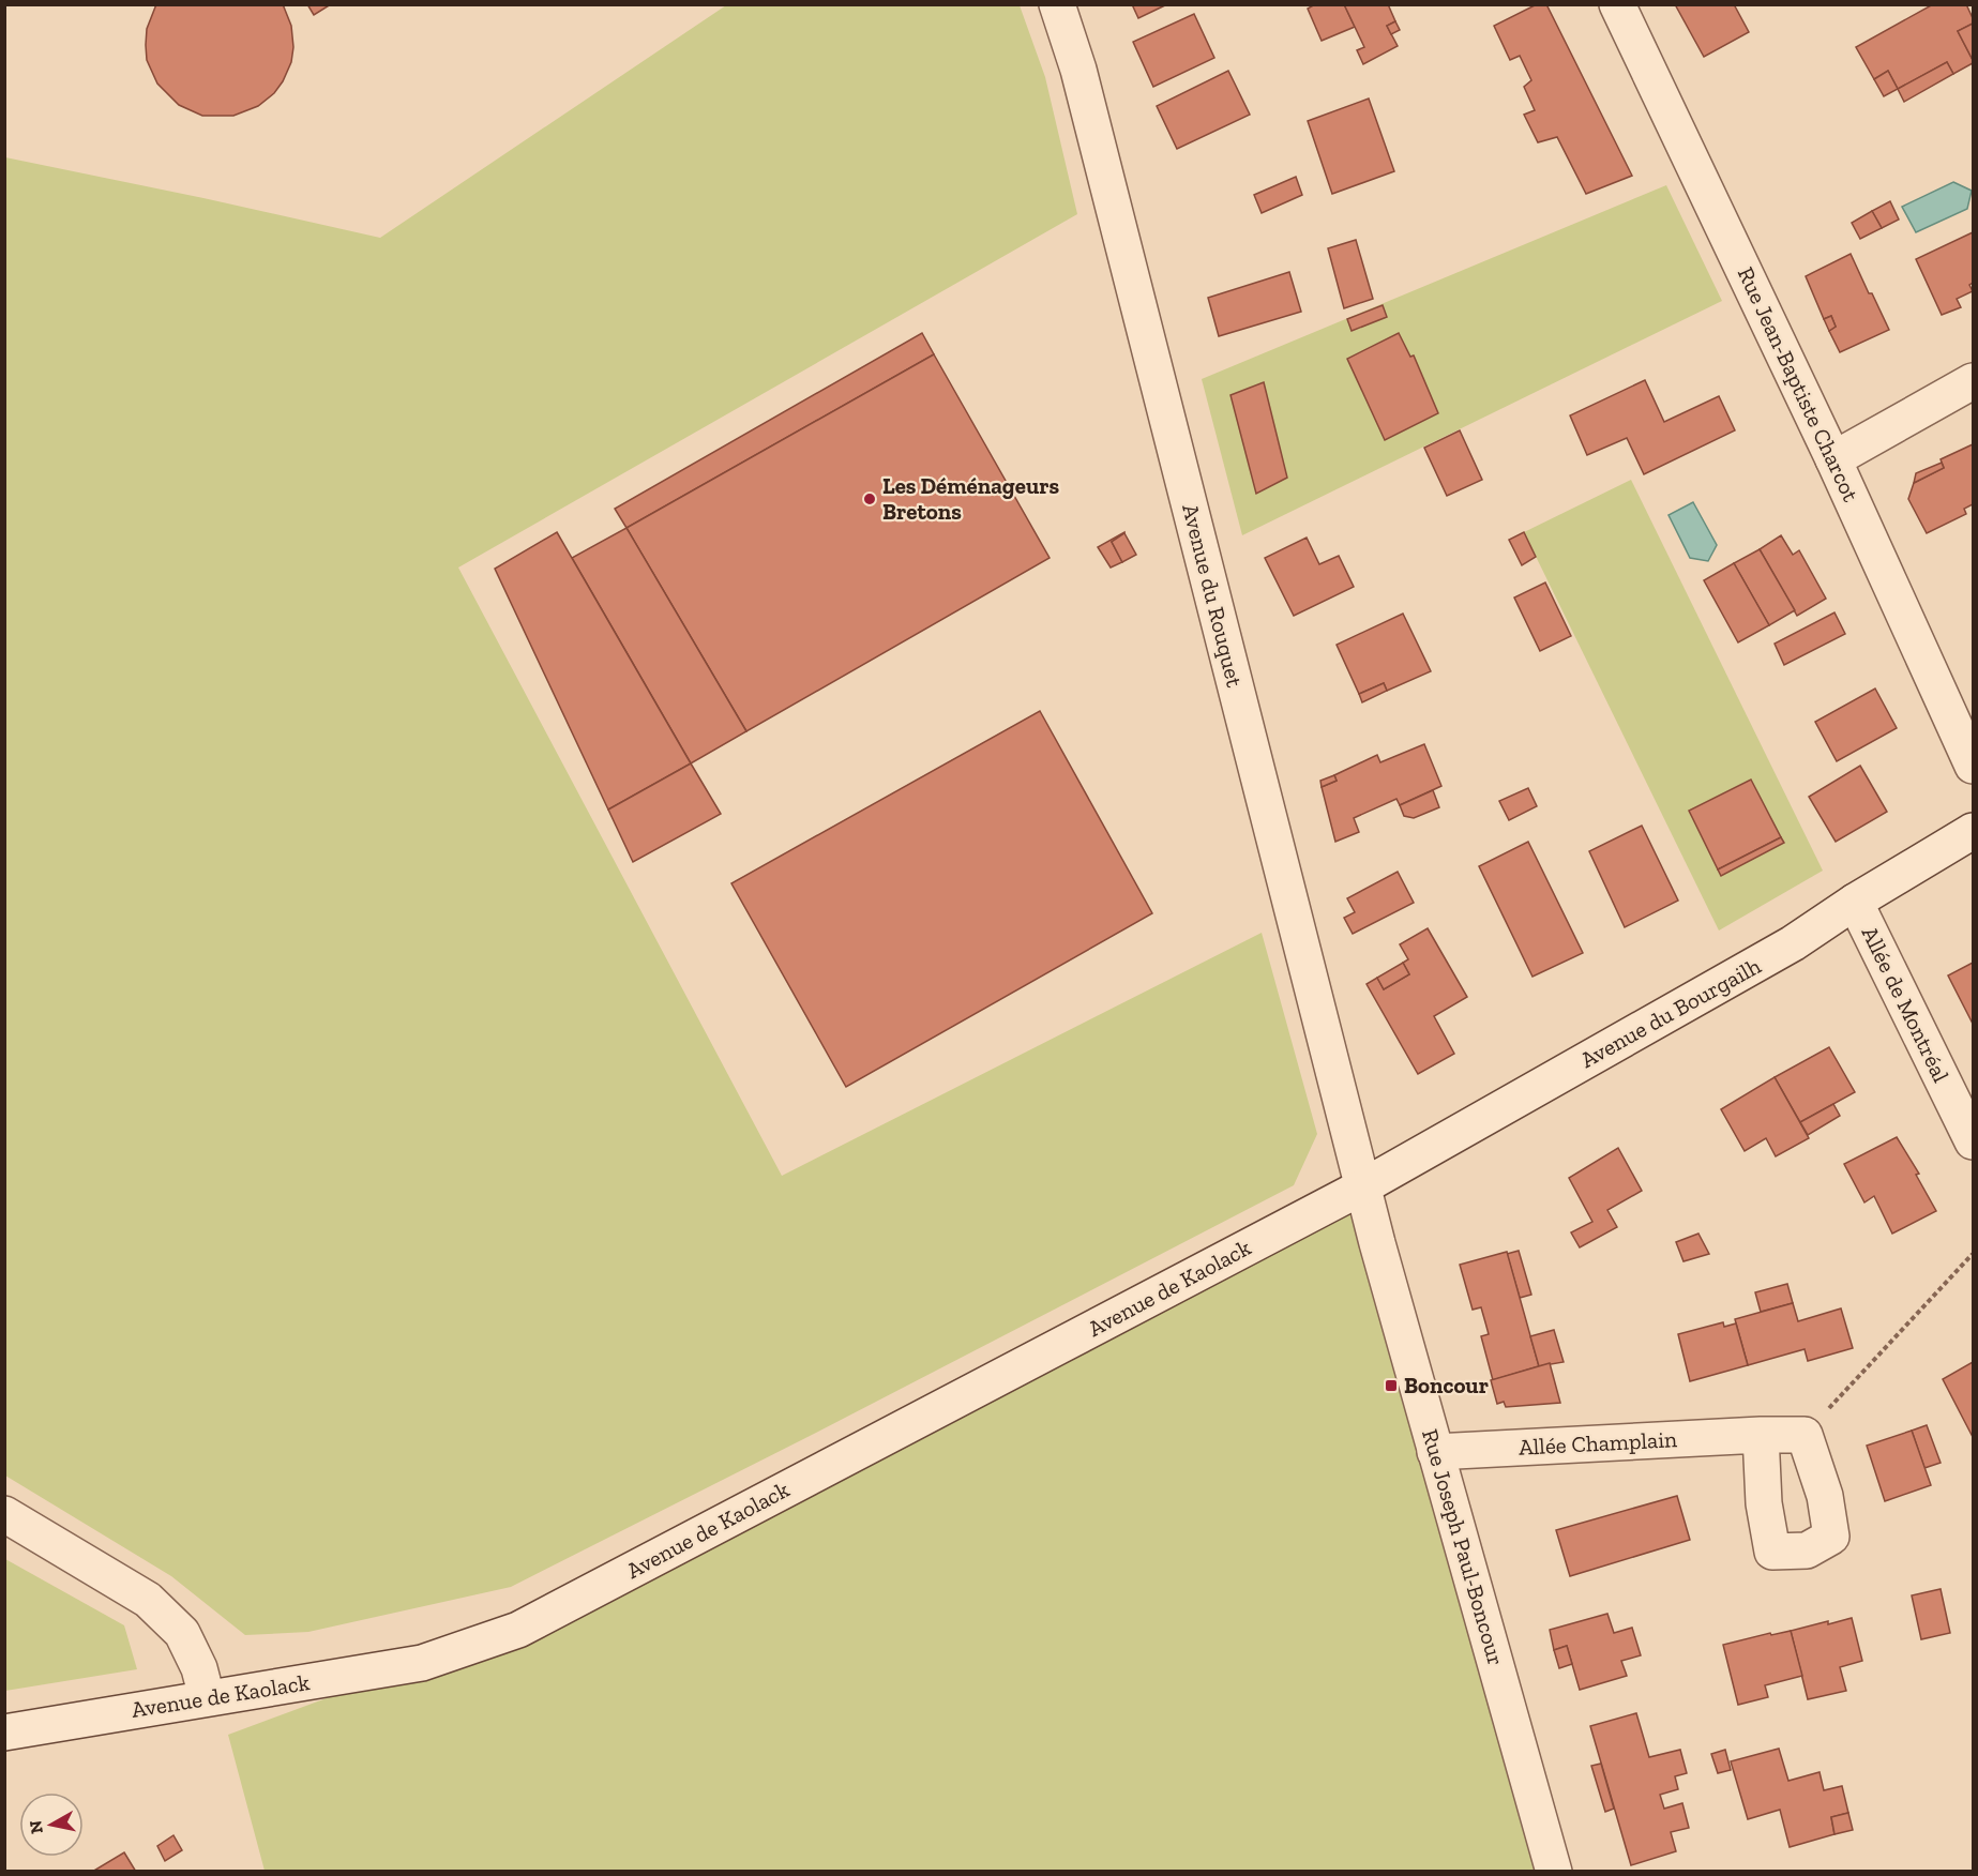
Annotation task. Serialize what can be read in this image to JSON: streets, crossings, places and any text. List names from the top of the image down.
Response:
{
  "streets": {
    "street": [
      "Rue Jean-Baptiste Charcot",
      "Avenue du Rouquet",
      "Allée de Montréal",
      "Avenue du Bourgailh",
      "Avenue de Kaolack",
      "Allée Champlain",
      "Rue Joseph Paul-Boncour"
    ]
  },
  "crossings": [
    ["Avenue du Rouquet", "Avenue du Bourgailh"],
    ["Avenue du Rouquet", "Avenue de Kaolack"],
    ["Avenue du Rouquet", "Rue Joseph Paul-Boncour"],
    ["Allée de Montréal", "Avenue du Bourgailh"],
    ["Avenue du Bourgailh", "Avenue de Kaolack"],
    ["Avenue du Bourgailh", "Rue Joseph Paul-Boncour"],
    ["Avenue de Kaolack", "Rue Joseph Paul-Boncour"],
    ["Allée Champlain", "Rue Joseph Paul-Boncour"]
  ],
  "places": {
    "other": ["Les Déménageurs Bretons"],
    "transit": ["Boncour"]
  },
  "north": "left"
}
